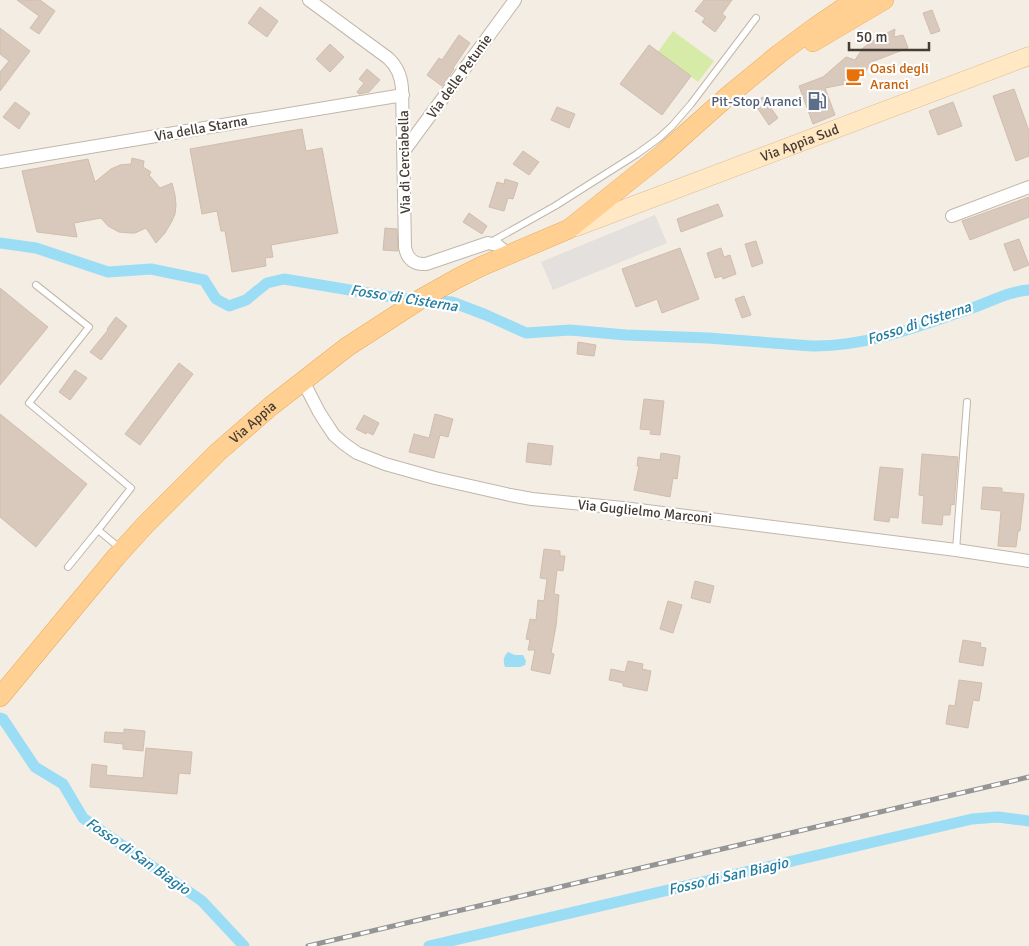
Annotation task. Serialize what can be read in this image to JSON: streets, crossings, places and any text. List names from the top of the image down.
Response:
{
  "streets": {
    "main road": ["Via Appia Sud", "Via Appia"],
    "street": [
      "Via delle Petunie",
      "Via della Starna",
      "Via di Cerciabella",
      "Via Guglielmo Marconi"
    ]
  },
  "crossings": [
    ["Via delle Petunie", "Via di Cerciabella"],
    ["Via della Starna", "Via di Cerciabella"],
    ["Via Appia Sud", "Via Appia"],
    ["Via Appia", "Via Guglielmo Marconi"]
  ],
  "water": ["Fosso di Cisterna", "Fosso di San Biagio"],
  "places": {
    "cafe": ["Oasi degli Aranci"],
    "fuel station": ["Pit-Stop Aranci"]
  },
  "scale_bar": "50 m"
}
